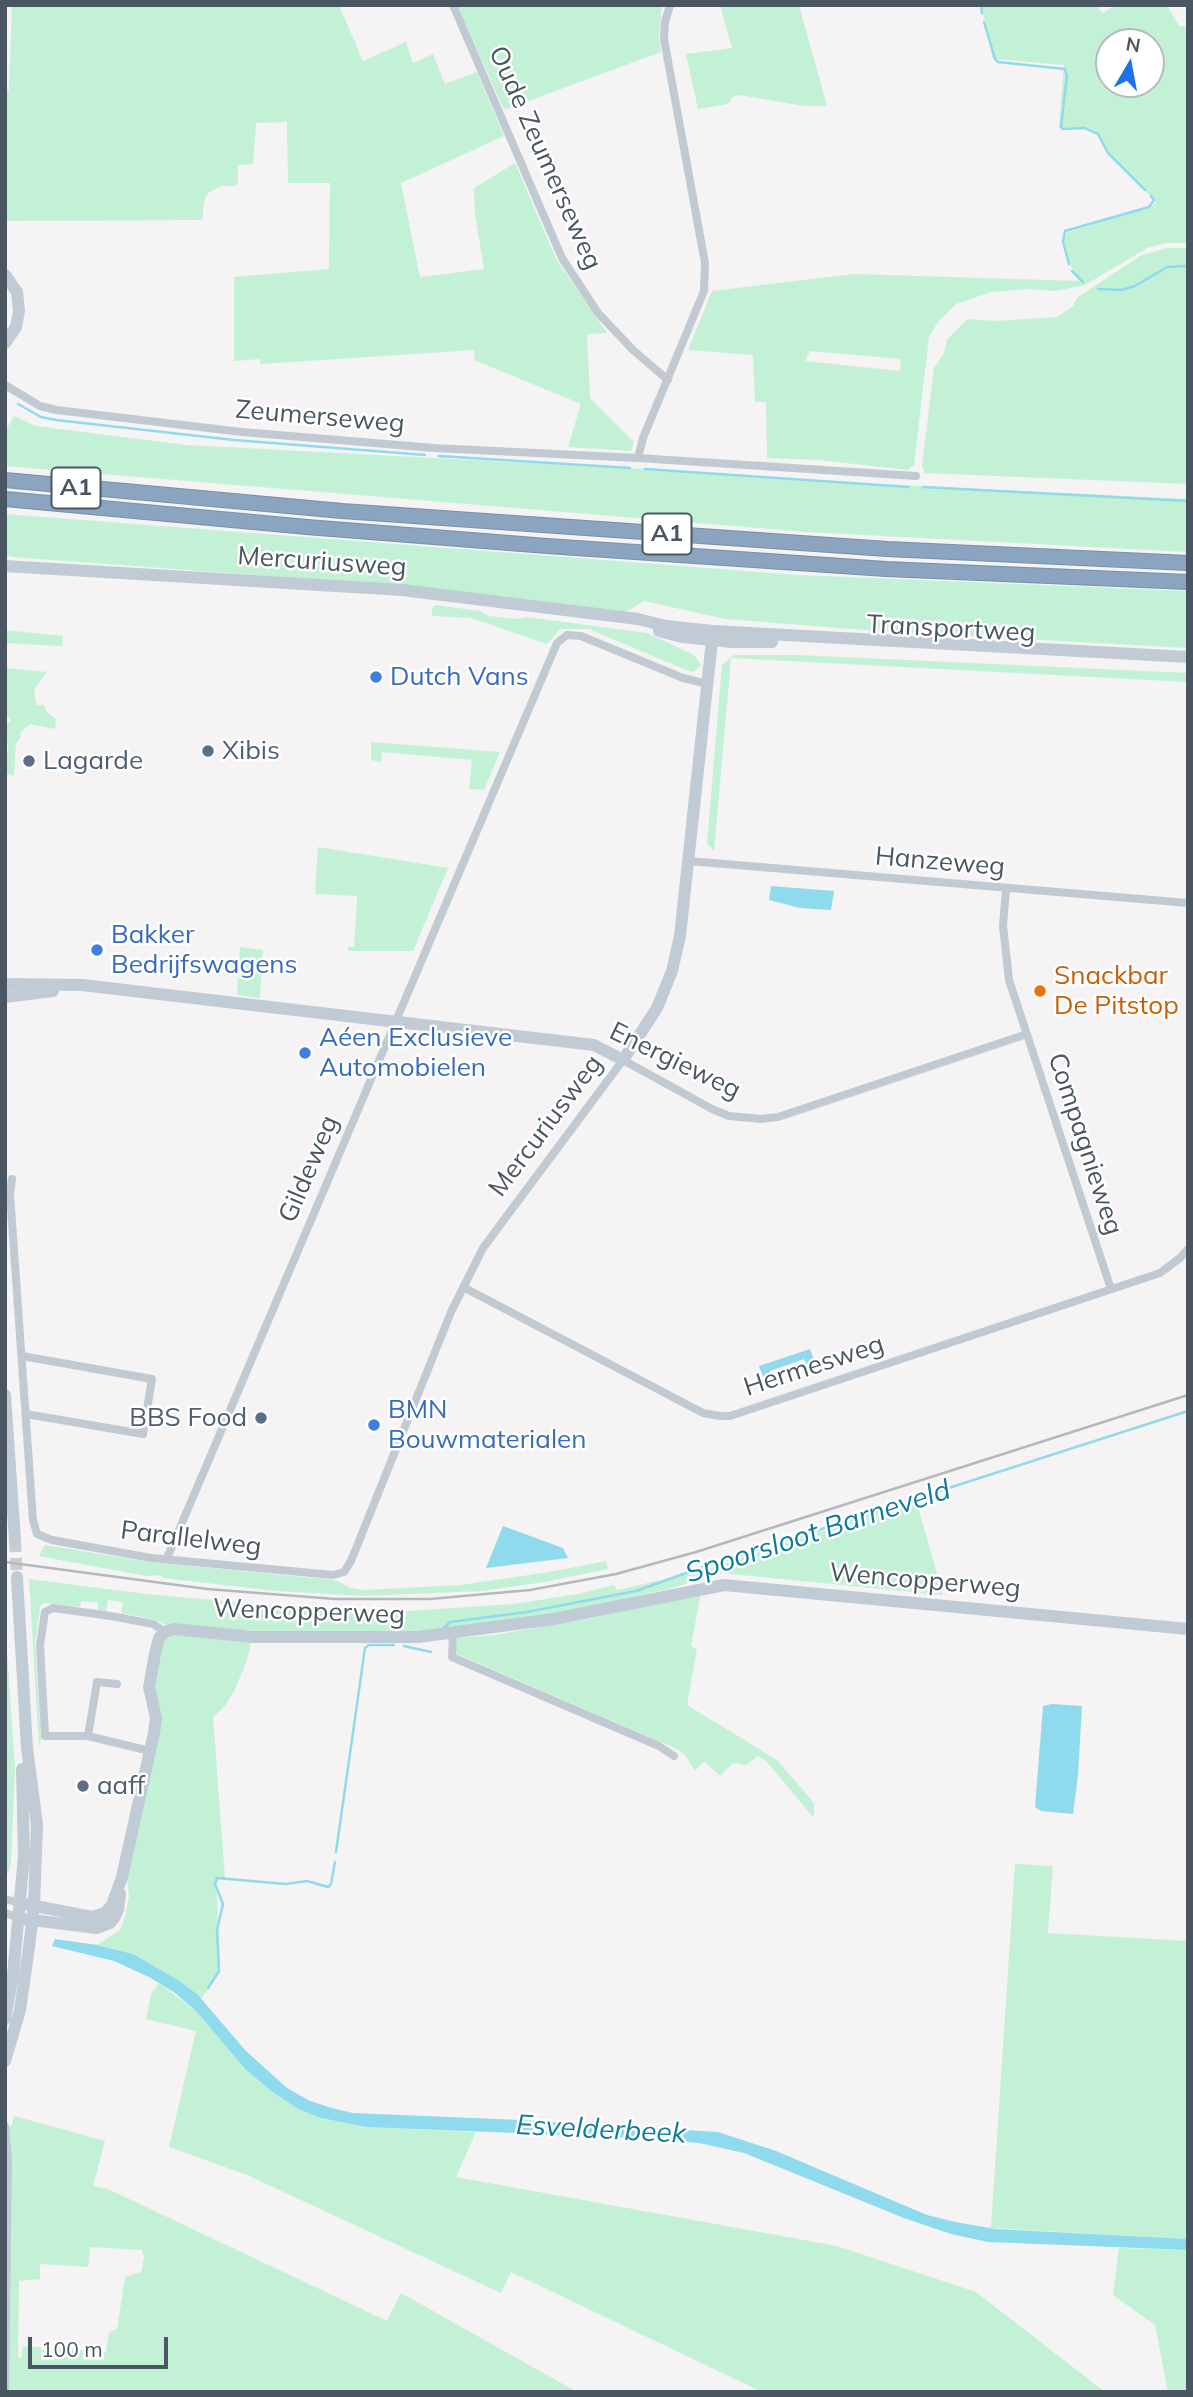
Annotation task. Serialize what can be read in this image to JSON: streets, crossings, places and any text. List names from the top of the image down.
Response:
{
  "streets": {
    "highway": ["A1"],
    "street": [
      "Oude Zeumerseweg",
      "Zeumerseweg",
      "Mercuriusweg",
      "Transportweg",
      "Hanzeweg",
      "Energieweg",
      "Compagnieweg",
      "Gildeweg",
      "Hermesweg",
      "Parallelweg",
      "Wencopperweg"
    ]
  },
  "crossings": [
    ["Mercuriusweg", "Transportweg"],
    ["Mercuriusweg", "Hanzeweg"],
    ["Mercuriusweg", "Energieweg"],
    ["Mercuriusweg", "Gildeweg"],
    ["Mercuriusweg", "Hermesweg"],
    ["Mercuriusweg", "Parallelweg"],
    ["Hanzeweg", "Compagnieweg"],
    ["Energieweg", "Compagnieweg"],
    ["Energieweg", "Gildeweg"],
    ["Compagnieweg", "Hermesweg"],
    ["Gildeweg", "Parallelweg"]
  ],
  "water": ["Spoorsloot Barneveld", "Esvelderbeek"],
  "places": [
    "Dutch Vans",
    "Xibis",
    "Lagarde",
    "Bakker Bedrijfswagens",
    "Snackbar De Pitstop",
    "Aéen Exclusieve Automobielen",
    "BBS Food",
    "BMN Bouwmaterialen",
    "aaff"
  ],
  "scale_bar": "100 m",
  "north": "top"
}
